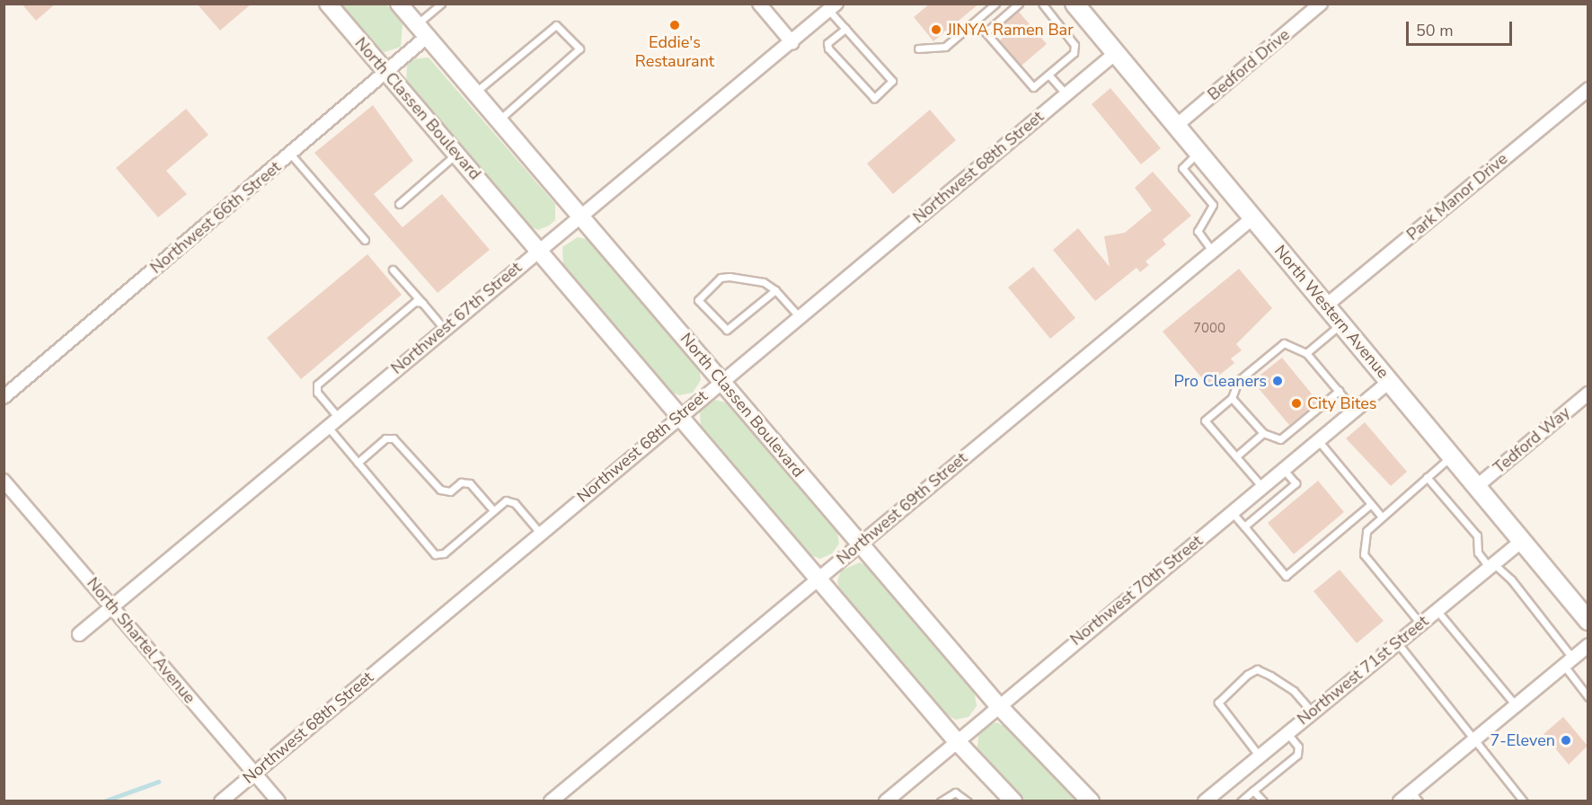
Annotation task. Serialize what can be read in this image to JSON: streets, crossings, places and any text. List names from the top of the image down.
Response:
{
  "streets": {
    "main road": ["North Western Avenue"],
    "street": [
      "Bedford Drive",
      "North Classen Boulevard",
      "Northwest 68th Street",
      "Park Manor Drive",
      "Northwest 66th Street",
      "Northwest 67th Street",
      "Tedford Way",
      "Northwest 69th Street",
      "Northwest 70th Street",
      "North Shartel Avenue",
      "Northwest 71st Street"
    ]
  },
  "crossings": [
    ["Bedford Drive", "North Western Avenue"],
    ["North Classen Boulevard", "Northwest 68th Street"],
    ["North Classen Boulevard", "Northwest 66th Street"],
    ["North Classen Boulevard", "Northwest 67th Street"],
    ["North Classen Boulevard", "Northwest 69th Street"],
    ["North Classen Boulevard", "Northwest 70th Street"],
    ["Northwest 68th Street", "North Western Avenue"],
    ["Northwest 68th Street", "North Shartel Avenue"],
    ["Park Manor Drive", "North Western Avenue"],
    ["North Western Avenue", "Tedford Way"],
    ["North Western Avenue", "Northwest 69th Street"],
    ["North Western Avenue", "Northwest 70th Street"],
    ["North Western Avenue", "Northwest 71st Street"],
    ["Northwest 67th Street", "North Shartel Avenue"]
  ],
  "places": [
    "Eddie's Restaurant",
    "JINYA Ramen Bar",
    "Pro Cleaners",
    "City Bites",
    "7-Eleven"
  ],
  "house_numbers": ["7000"],
  "scale_bar": "50 m"
}
